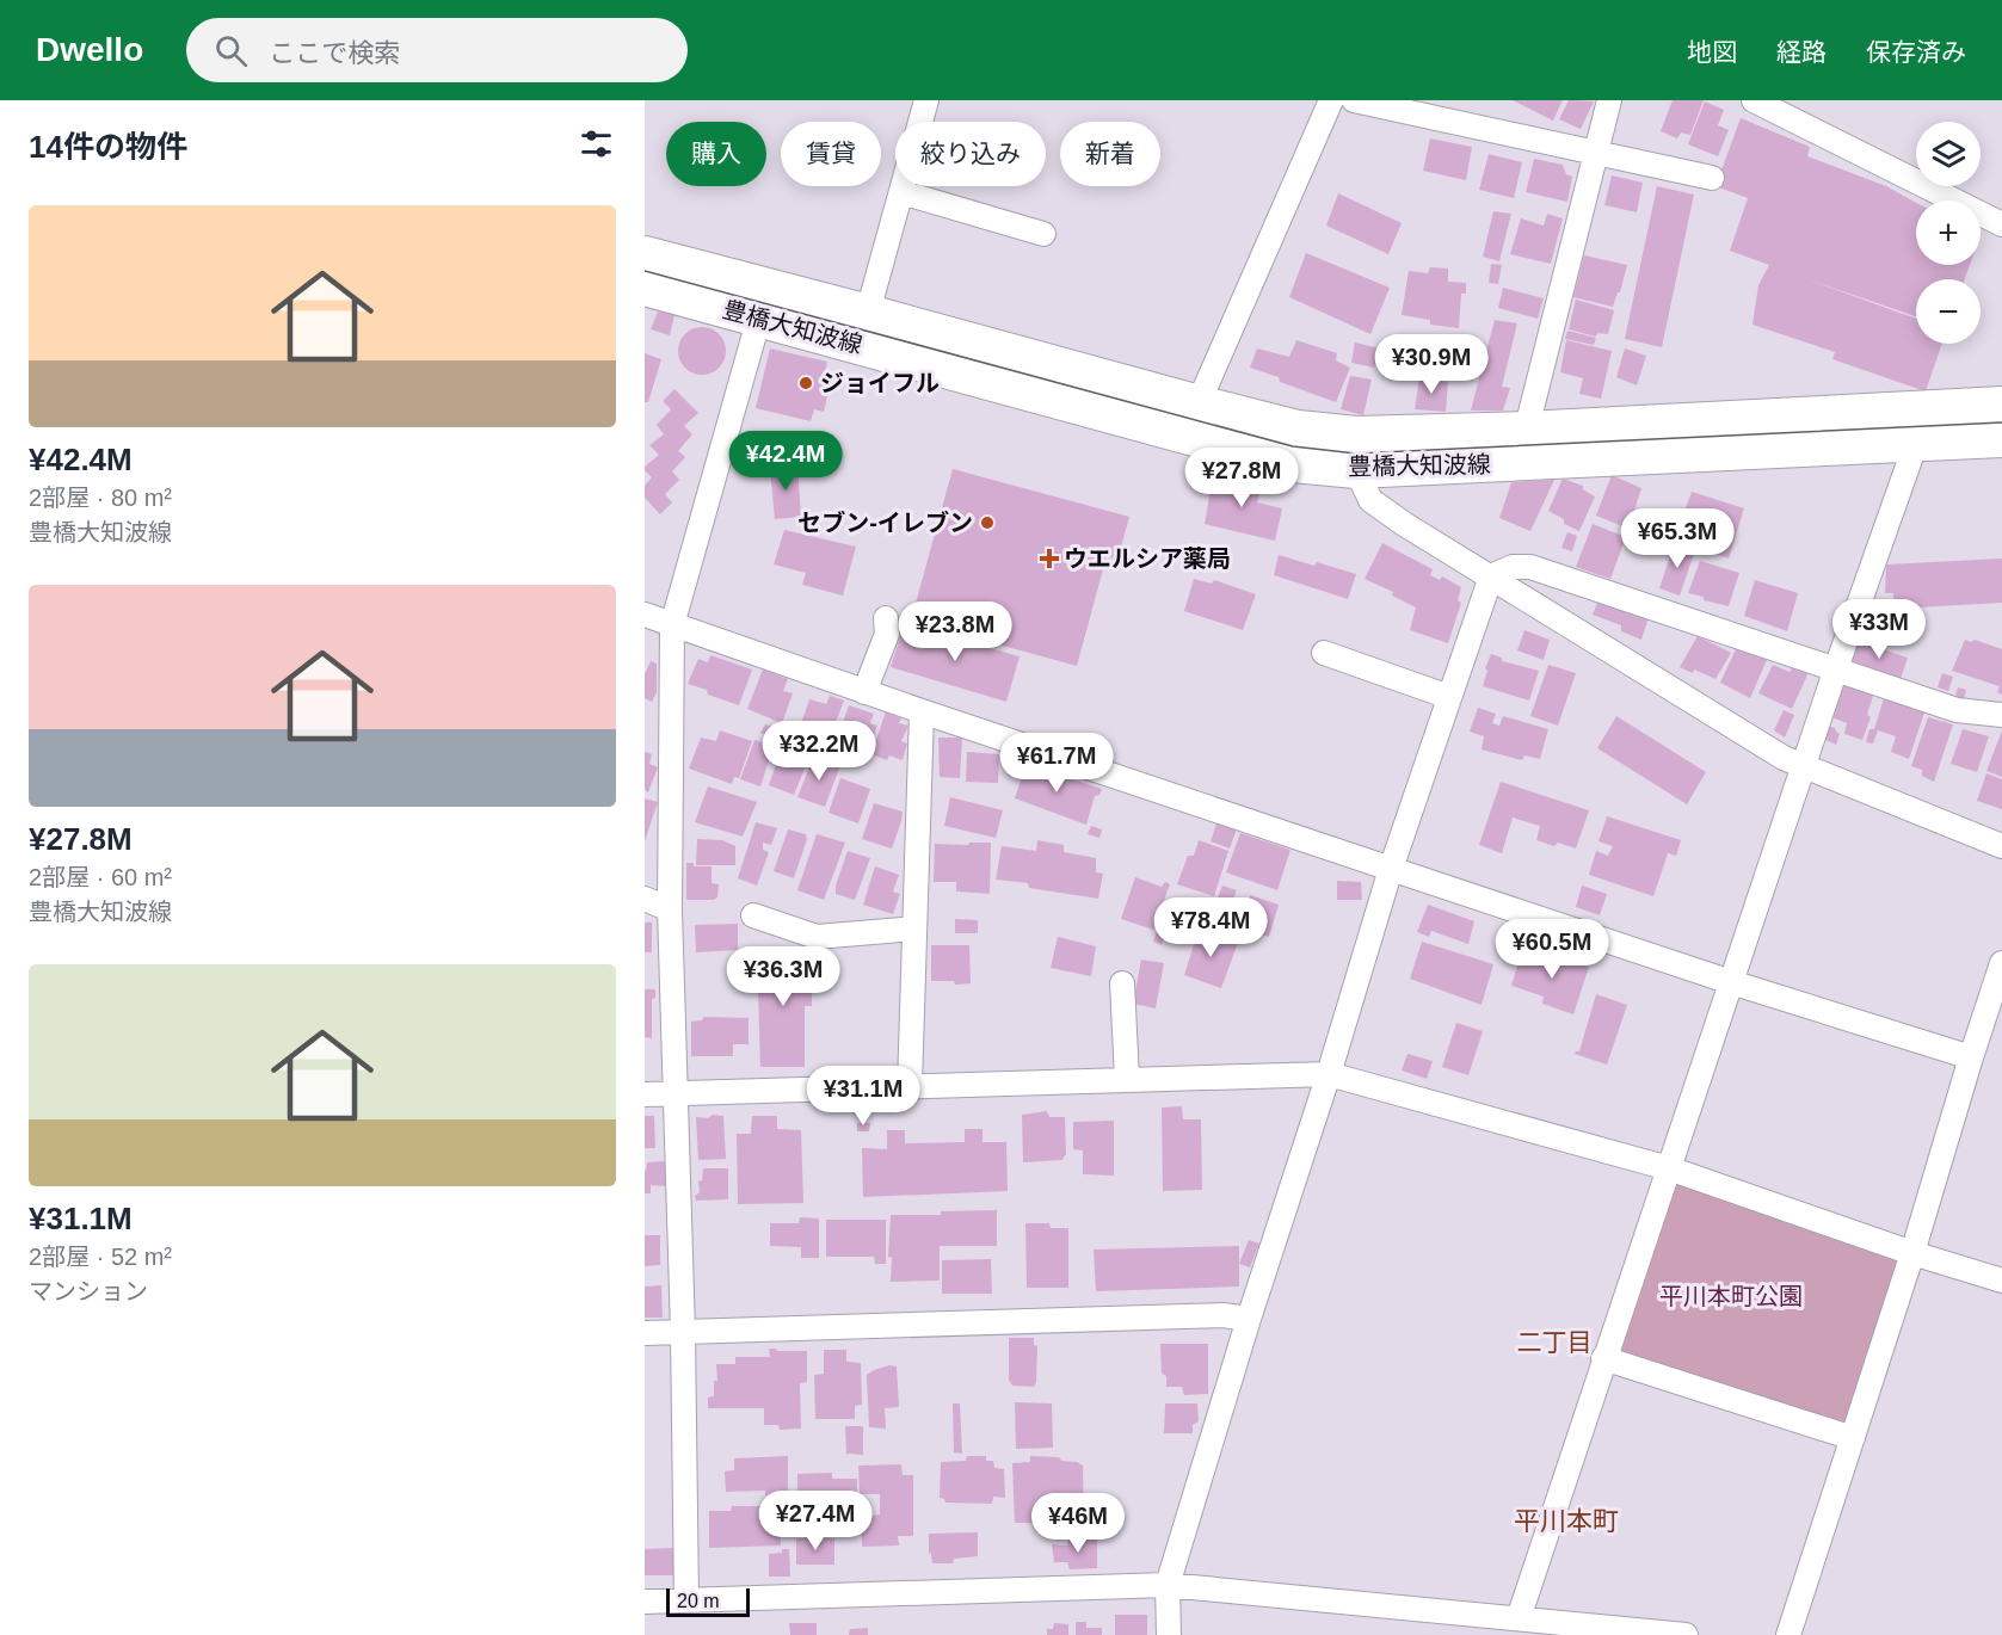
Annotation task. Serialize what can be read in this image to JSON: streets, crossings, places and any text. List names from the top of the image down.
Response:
{
  "streets": {
    "main road": ["豊橋大知波線"]
  },
  "districts": ["二丁目", "平川本町"],
  "parks": ["平川本町公園"],
  "places": {
    "other": ["ジョイフル", "セブン-イレブン"],
    "health": ["ウエルシア薬局"]
  },
  "scale_bar": "20 m",
  "page": {
    "header": "Dwello",
    "search": "ここで検索",
    "nav": ["地図", "経路", "保存済み"],
    "heading": "14件の物件",
    "map_buttons": ["+", "−"],
    "chip": [
      "購入",
      "賃貸",
      "絞り込み",
      "新着"
    ],
    "list": [
      {
        "name": "¥42.4M",
        "note": "2部屋 · 80 m² · 豊橋大知波線"
      },
      {
        "name": "¥27.8M",
        "note": "2部屋 · 60 m² · 豊橋大知波線"
      },
      {
        "name": "¥31.1M",
        "note": "2部屋 · 52 m² · マンション"
      }
    ],
    "price": [
      "¥30.9M",
      "¥42.4M",
      "¥27.8M",
      "¥65.3M",
      "¥33M",
      "¥23.8M",
      "¥32.2M",
      "¥61.7M",
      "¥78.4M",
      "¥60.5M",
      "¥36.3M",
      "¥31.1M",
      "¥27.4M",
      "¥46M"
    ],
    "scale": "20 m"
  }
}
